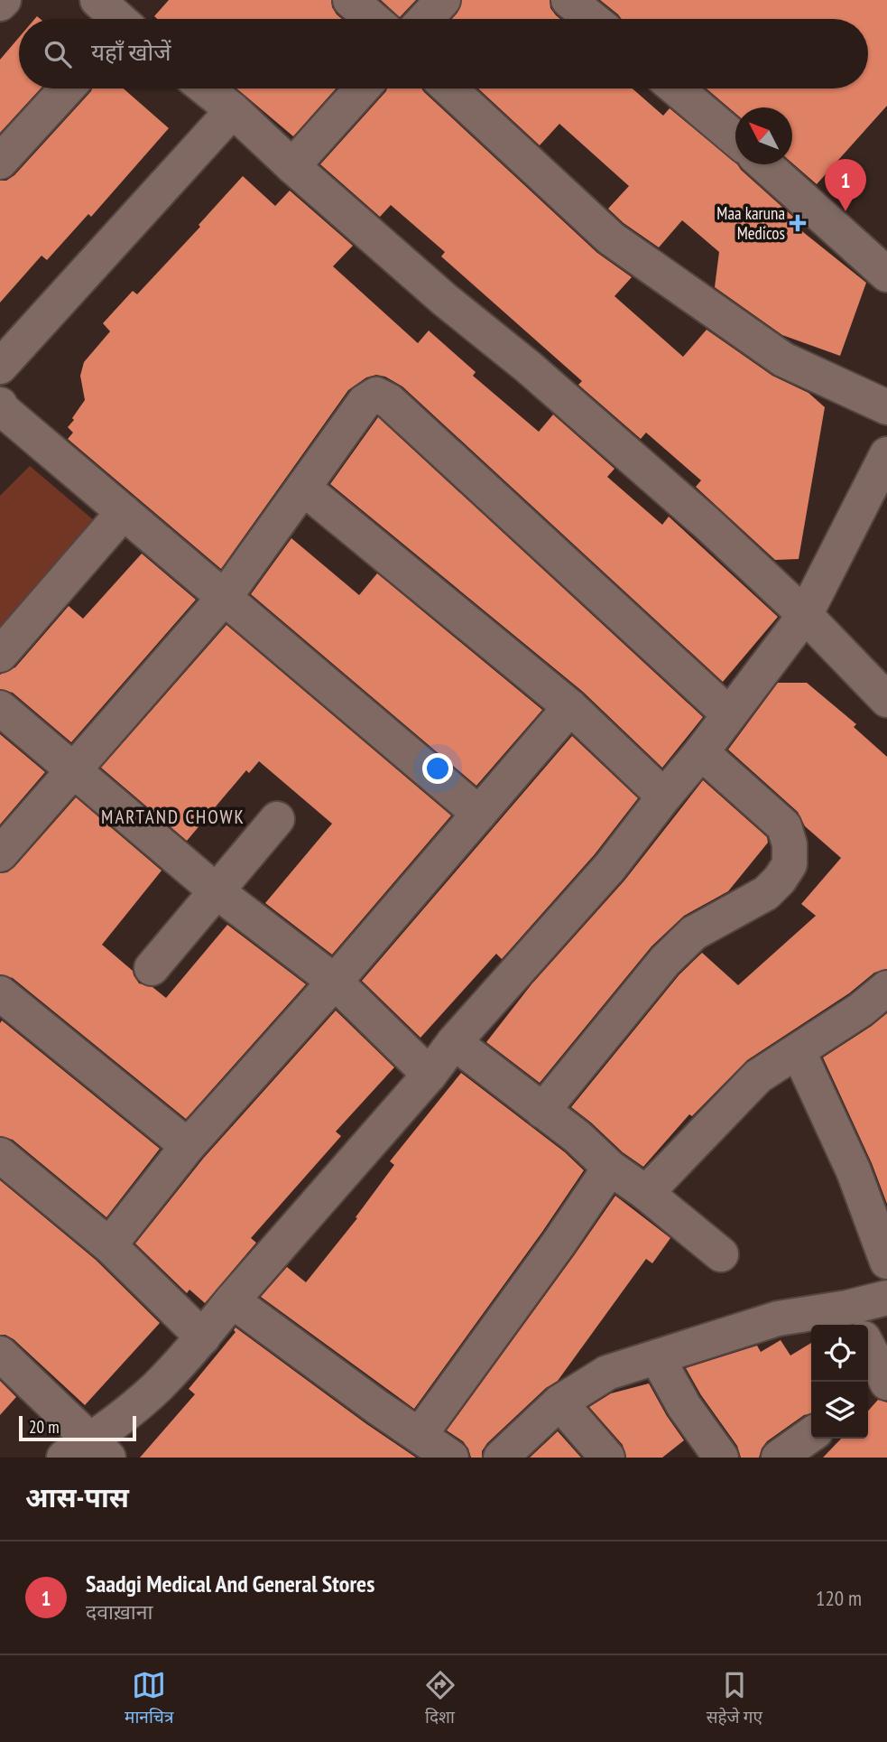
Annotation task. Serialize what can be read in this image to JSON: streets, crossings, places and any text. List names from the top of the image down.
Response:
{
  "districts": ["MARTAND CHOWK"],
  "places": {
    "health": ["Maa karuna Medicos"]
  },
  "scale_bar": "20 m",
  "north": "top left",
  "page": {
    "search": "यहाँ खोजें",
    "pins": "1",
    "scale": "20 m",
    "heading": "आस-पास",
    "list": [
      {
        "mark": "1",
        "name": "Saadgi Medical And General Stores",
        "note": "दवाख़ाना",
        "value": "120 m"
      }
    ],
    "nav": ["मानचित्र", "दिशा", "सहेजे गए"]
  }
}
